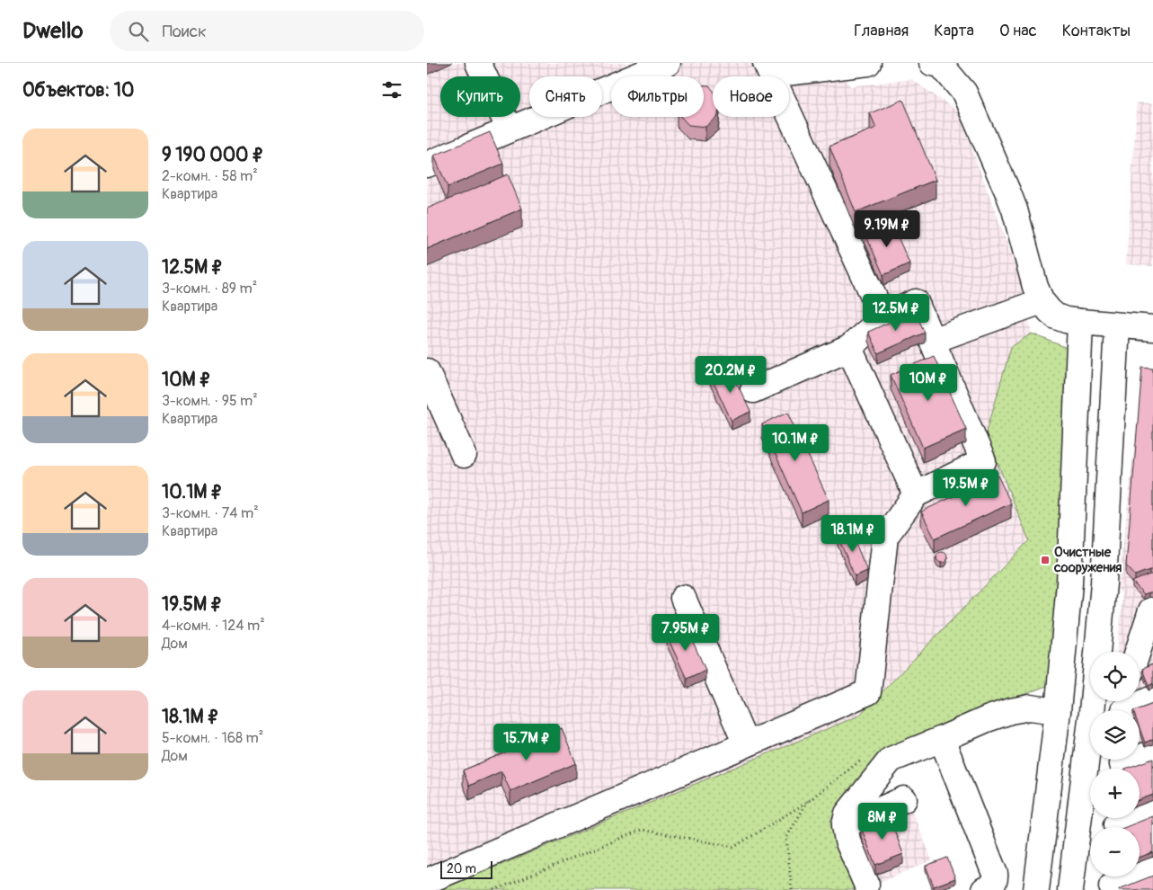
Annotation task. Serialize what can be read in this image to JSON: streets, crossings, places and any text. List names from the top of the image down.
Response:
{
  "places": {
    "transit": ["Очистные сооружения"]
  },
  "scale_bar": "20 m",
  "page": {
    "header": "Dwello",
    "search": "Поиск",
    "nav": [
      "Главная",
      "Карта",
      "О нас",
      "Контакты"
    ],
    "heading": "Объектов: 10",
    "chip": [
      "Купить",
      "Снять",
      "Фильтры",
      "Новое"
    ],
    "list": [
      {
        "name": "9 190 000 ₽",
        "note": "2-комн. · 58 m² · Квартира"
      },
      {
        "name": "12.5M ₽",
        "note": "3-комн. · 89 m² · Квартира"
      },
      {
        "name": "10M ₽",
        "note": "3-комн. · 95 m² · Квартира"
      },
      {
        "name": "10.1M ₽",
        "note": "3-комн. · 74 m² · Квартира"
      },
      {
        "name": "19.5M ₽",
        "note": "4-комн. · 124 m² · Дом"
      },
      {
        "name": "18.1M ₽",
        "note": "5-комн. · 168 m² · Дом"
      }
    ],
    "price": [
      "9.19M ₽",
      "12.5M ₽",
      "20.2M ₽",
      "10M ₽",
      "10.1M ₽",
      "19.5M ₽",
      "18.1M ₽",
      "7.95M ₽",
      "15.7M ₽",
      "8M ₽"
    ],
    "map_buttons": ["+", "−"],
    "scale": "20 m"
  }
}
